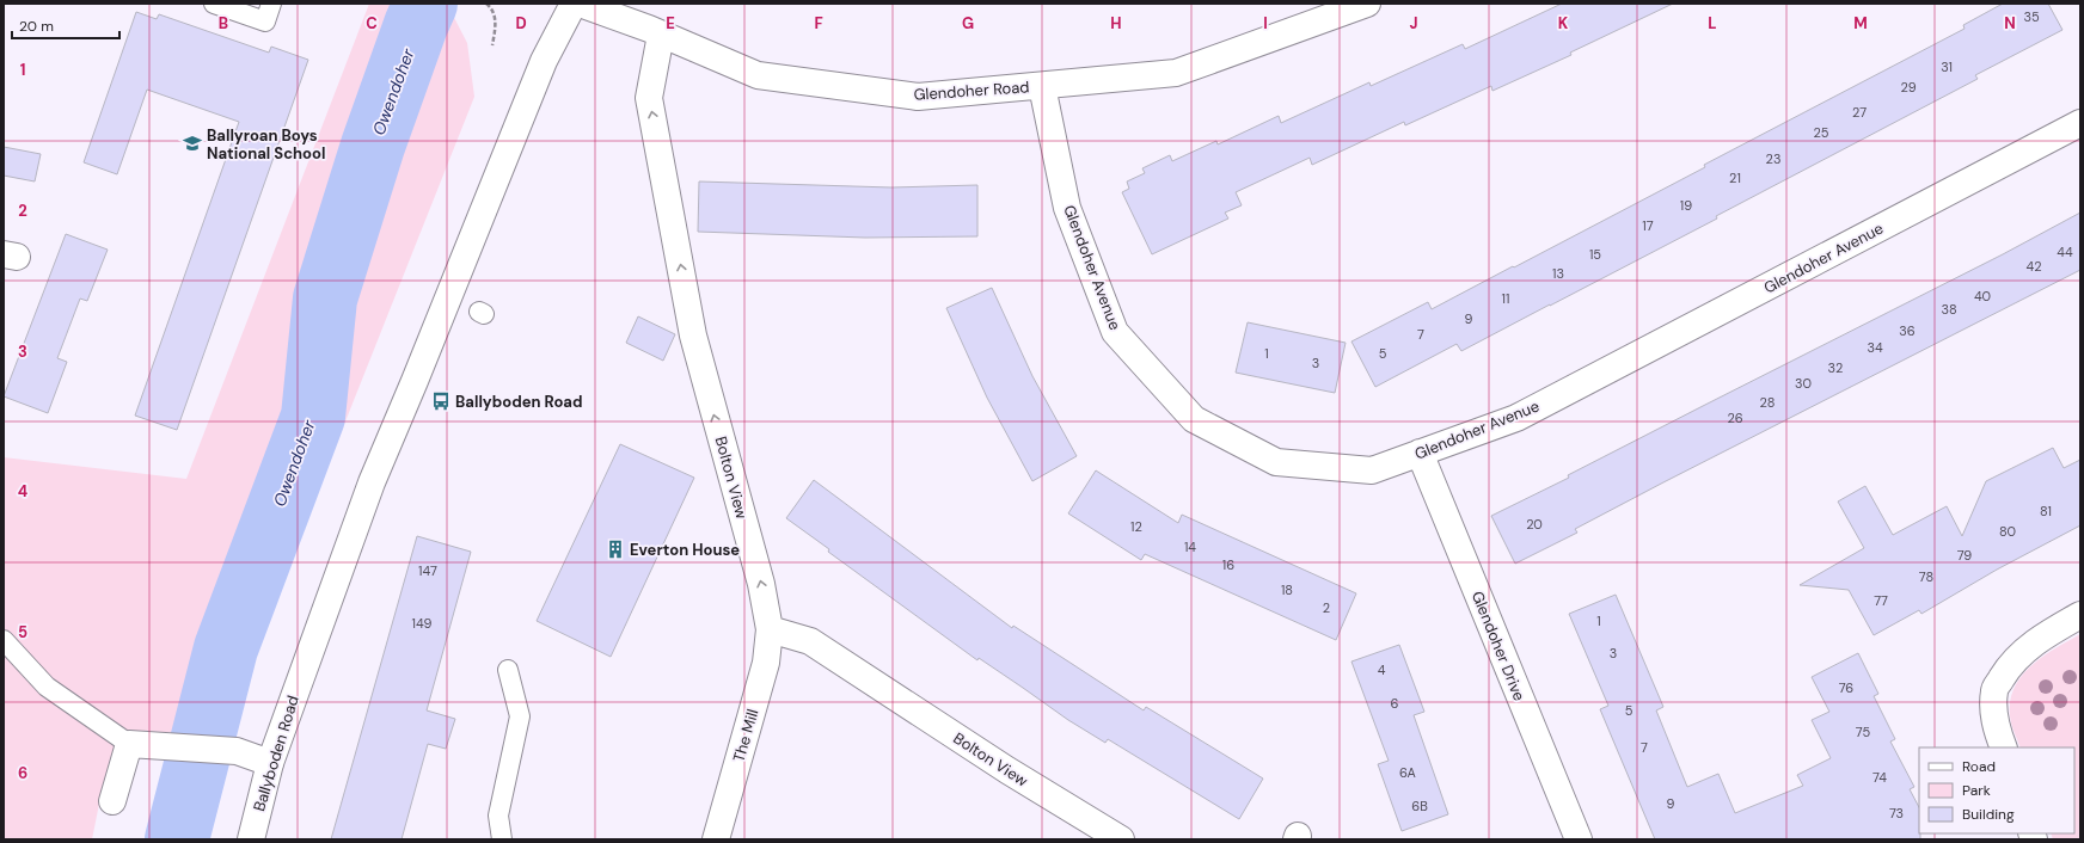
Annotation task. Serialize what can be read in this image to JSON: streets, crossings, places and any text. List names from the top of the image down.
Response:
{
  "streets": {
    "street": [
      "Glendoher Road",
      "Glendoher Avenue",
      "Bolton View",
      "Glendoher Drive",
      "The Mill",
      "Ballyboden Road"
    ]
  },
  "crossings": [
    ["Glendoher Road", "Glendoher Avenue"],
    ["Glendoher Road", "Bolton View"],
    ["Glendoher Avenue", "Glendoher Drive"],
    ["Bolton View", "The Mill"]
  ],
  "one_way": ["Bolton View"],
  "water": ["Owendoher"],
  "places": {
    "school or university": ["Ballyroan Boys National School"],
    "bus stop": ["Ballyboden Road"],
    "building": ["Everton House"]
  },
  "house_numbers": [
    "35",
    "31",
    "29",
    "27",
    "25",
    "23",
    "21",
    "19",
    "17",
    "44",
    "15",
    "42",
    "13",
    "40",
    "11",
    "38",
    "9",
    "36",
    "7",
    "34",
    "1",
    "5",
    "3",
    "32",
    "30",
    "28",
    "26",
    "81",
    "20",
    "12",
    "80",
    "14",
    "79",
    "16",
    "147",
    "78",
    "18",
    "77",
    "2",
    "1",
    "149",
    "3",
    "4",
    "76",
    "6",
    "5",
    "75",
    "7",
    "6A",
    "74",
    "9",
    "6B",
    "73"
  ],
  "legend": ["Road", "Park", "Building"],
  "scale_bar": "20 m",
  "grid": {
    "columns": [
      "B",
      "C",
      "D",
      "E",
      "F",
      "G",
      "H",
      "I",
      "J",
      "K",
      "L",
      "M",
      "N"
    ],
    "rows": [
      "1",
      "2",
      "3",
      "4",
      "5",
      "6"
    ]
  }
}
